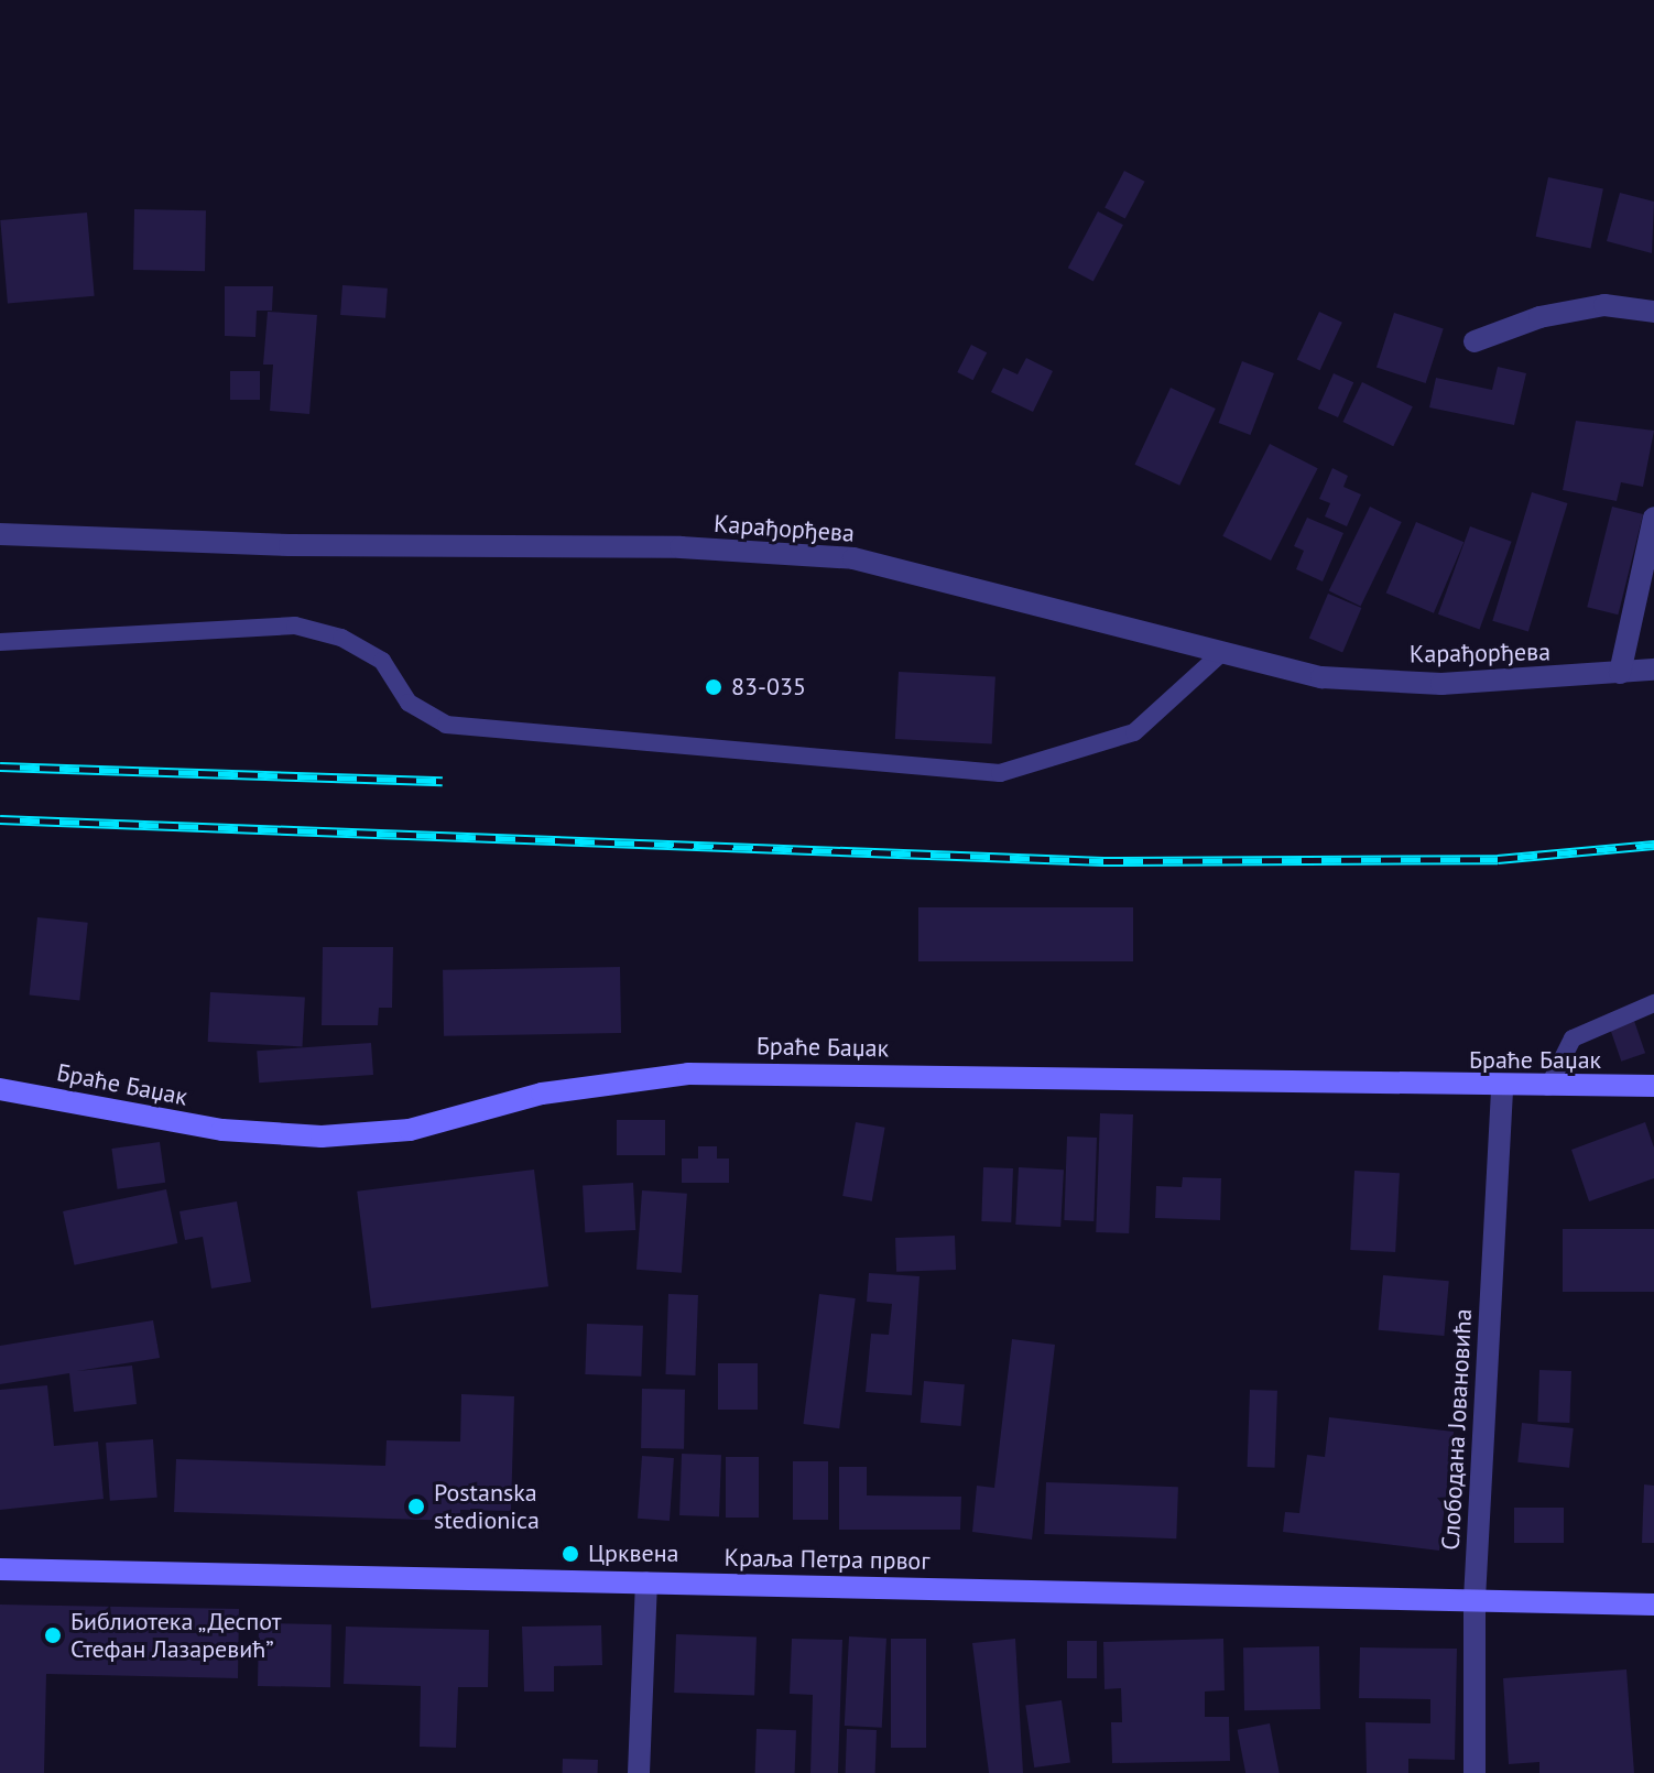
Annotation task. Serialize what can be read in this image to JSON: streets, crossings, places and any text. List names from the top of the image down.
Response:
{
  "streets": {
    "street": [
      "Карађорђева",
      "Браће Баџак",
      "Слободана Јовановића",
      "Краља Петра првог"
    ]
  },
  "crossings": [
    ["Браће Баџак", "Слободана Јовановића"],
    ["Слободана Јовановића", "Краља Петра првог"]
  ],
  "places": [
    "83-035",
    "Postanska stedionica",
    "Црквена",
    "Библиотека „Деспот Стефан Лазаревић”"
  ]
}
